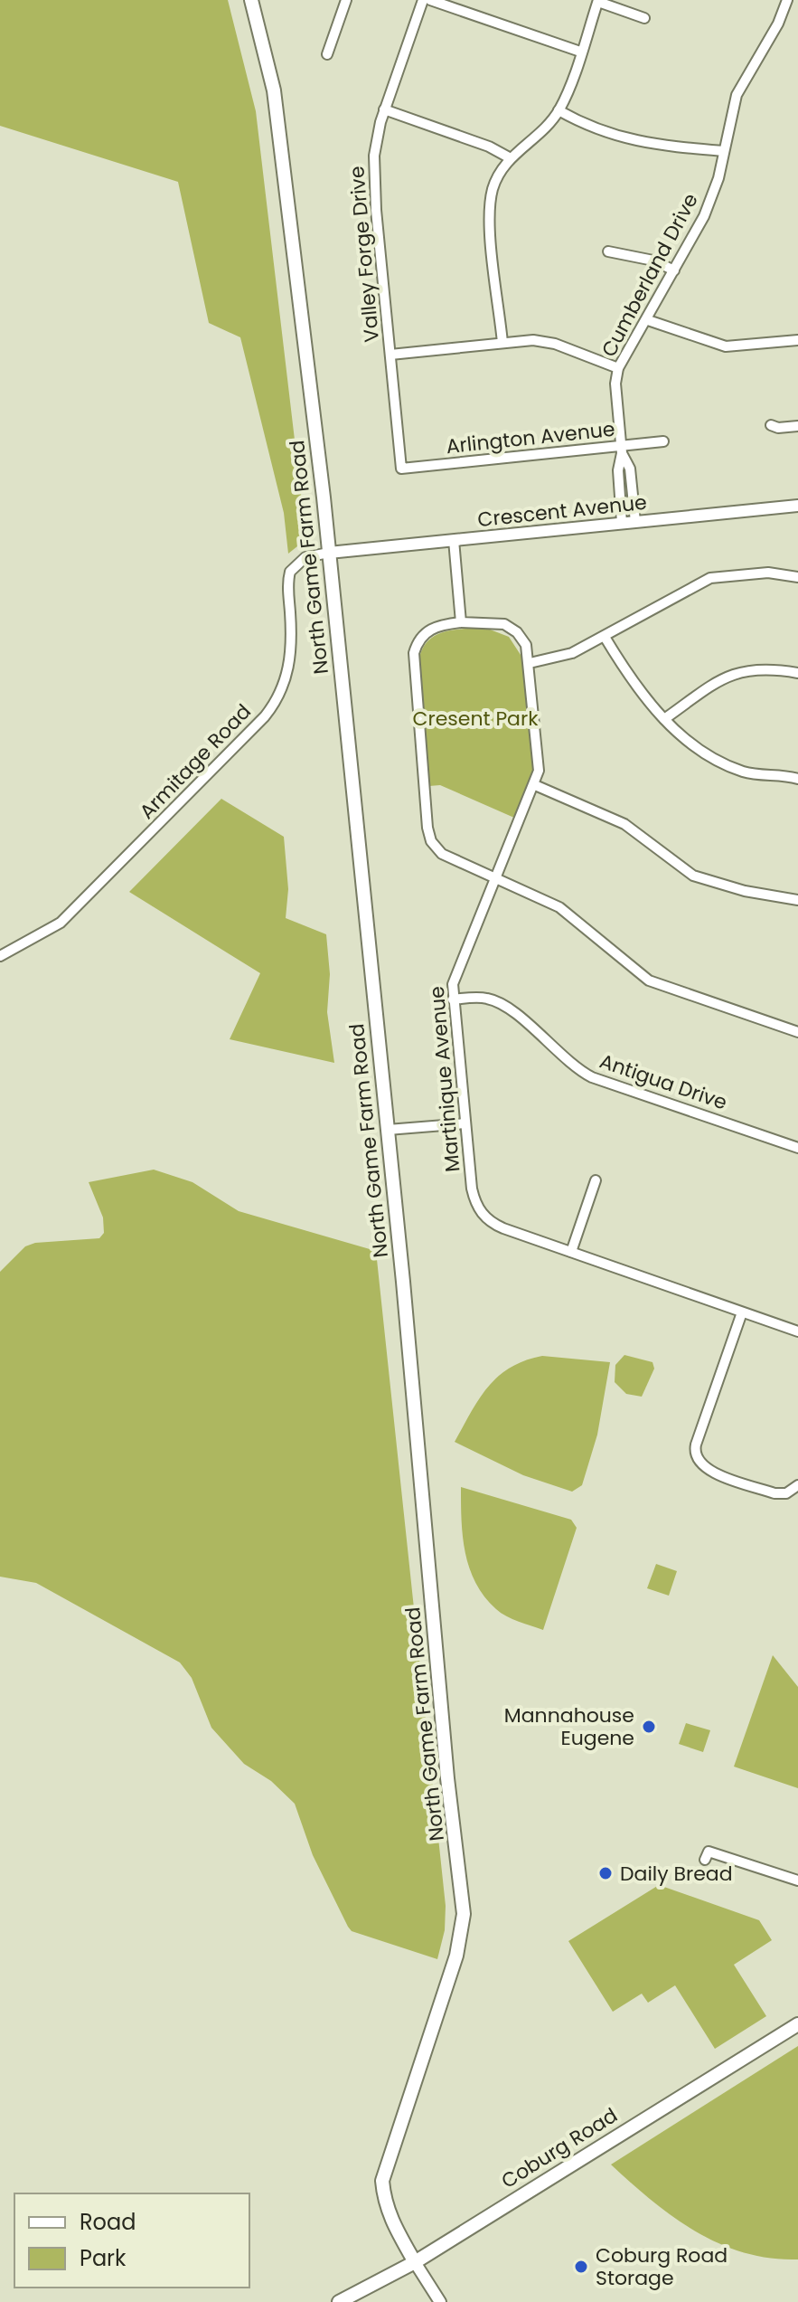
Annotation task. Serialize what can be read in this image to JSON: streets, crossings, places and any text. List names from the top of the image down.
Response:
{
  "streets": {
    "main road": ["North Game Farm Road", "Coburg Road"],
    "street": [
      "Valley Forge Drive",
      "Cumberland Drive",
      "Arlington Avenue",
      "Crescent Avenue",
      "Armitage Road",
      "Martinique Avenue",
      "Antigua Drive"
    ]
  },
  "crossings": [
    ["Valley Forge Drive", "Arlington Avenue"],
    ["Cumberland Drive", "Arlington Avenue"],
    ["Cumberland Drive", "Crescent Avenue"],
    ["Crescent Avenue", "North Game Farm Road"],
    ["Crescent Avenue", "Armitage Road"],
    ["North Game Farm Road", "Armitage Road"],
    ["North Game Farm Road", "Coburg Road"],
    ["Martinique Avenue", "Antigua Drive"]
  ],
  "parks": ["Cresent Park"],
  "places": ["Mannahouse Eugene", "Daily Bread", "Coburg Road Storage"],
  "legend": ["Road", "Park"]
}
